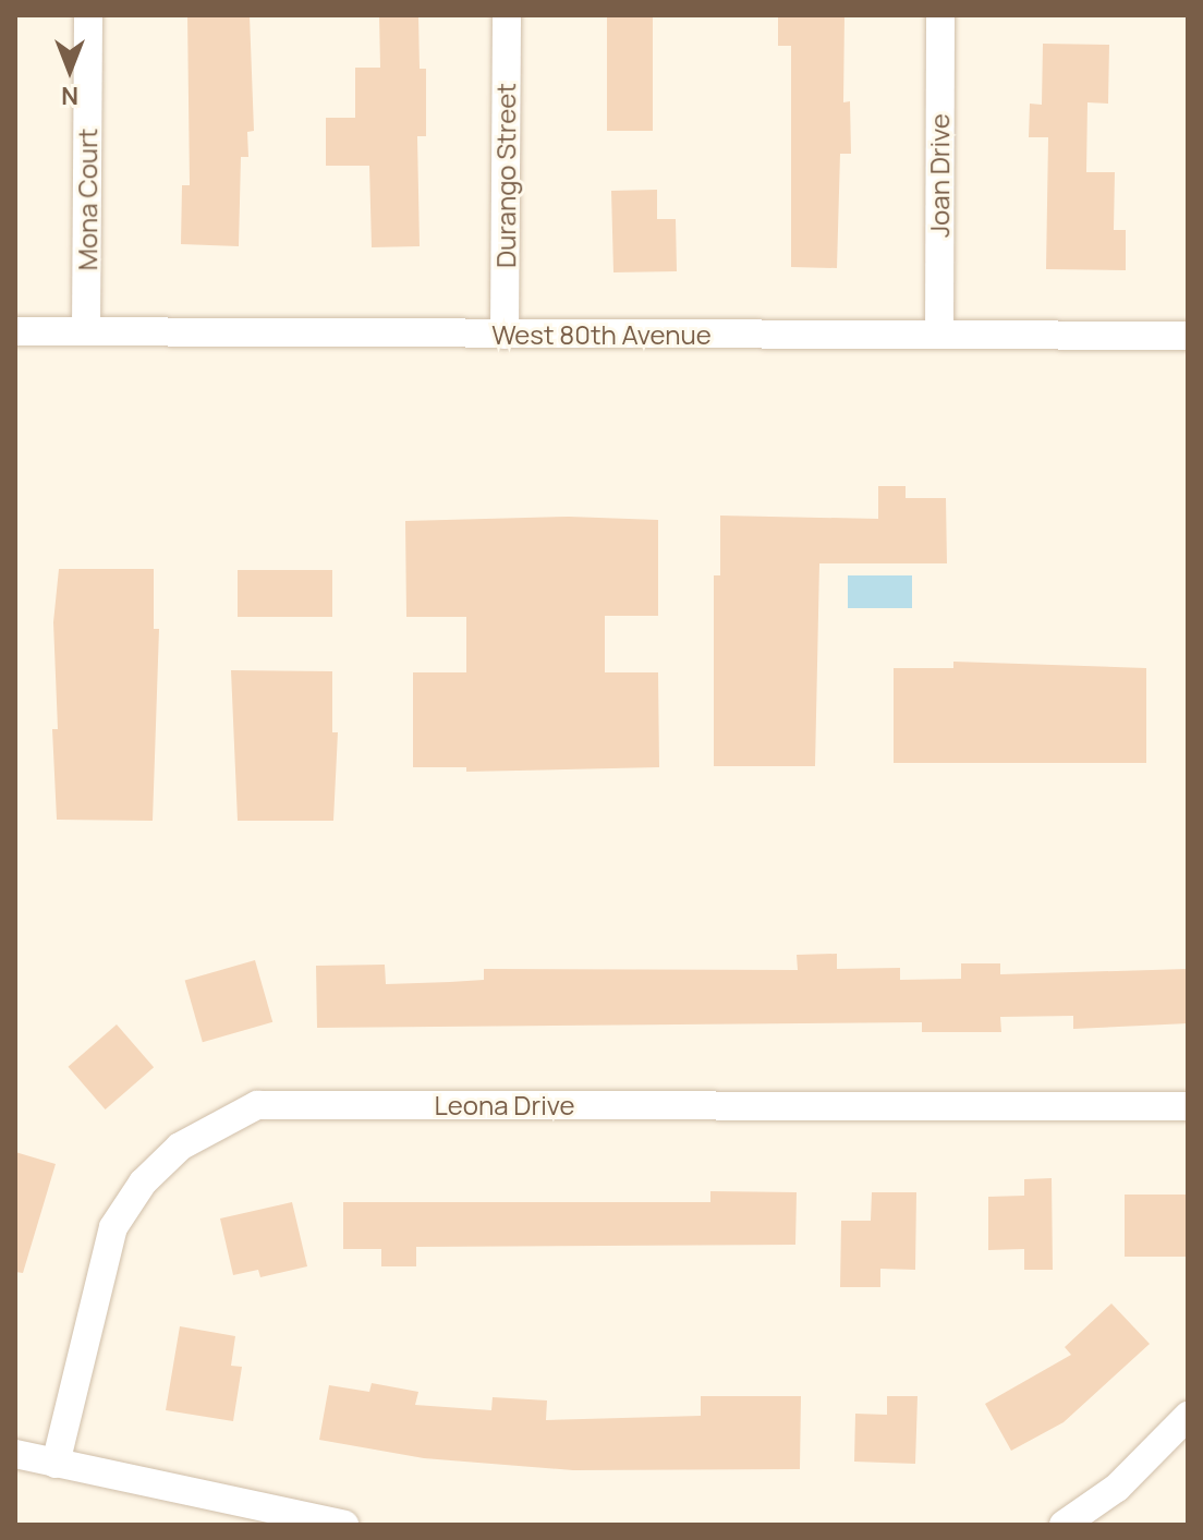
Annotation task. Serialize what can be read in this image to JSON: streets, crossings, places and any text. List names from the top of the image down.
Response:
{
  "streets": {
    "street": [
      "Durango Street",
      "Joan Drive",
      "Mona Court",
      "West 80th Avenue",
      "Leona Drive"
    ]
  },
  "crossings": [
    ["Durango Street", "West 80th Avenue"],
    ["Joan Drive", "West 80th Avenue"],
    ["Mona Court", "West 80th Avenue"]
  ],
  "north": "bottom"
}
